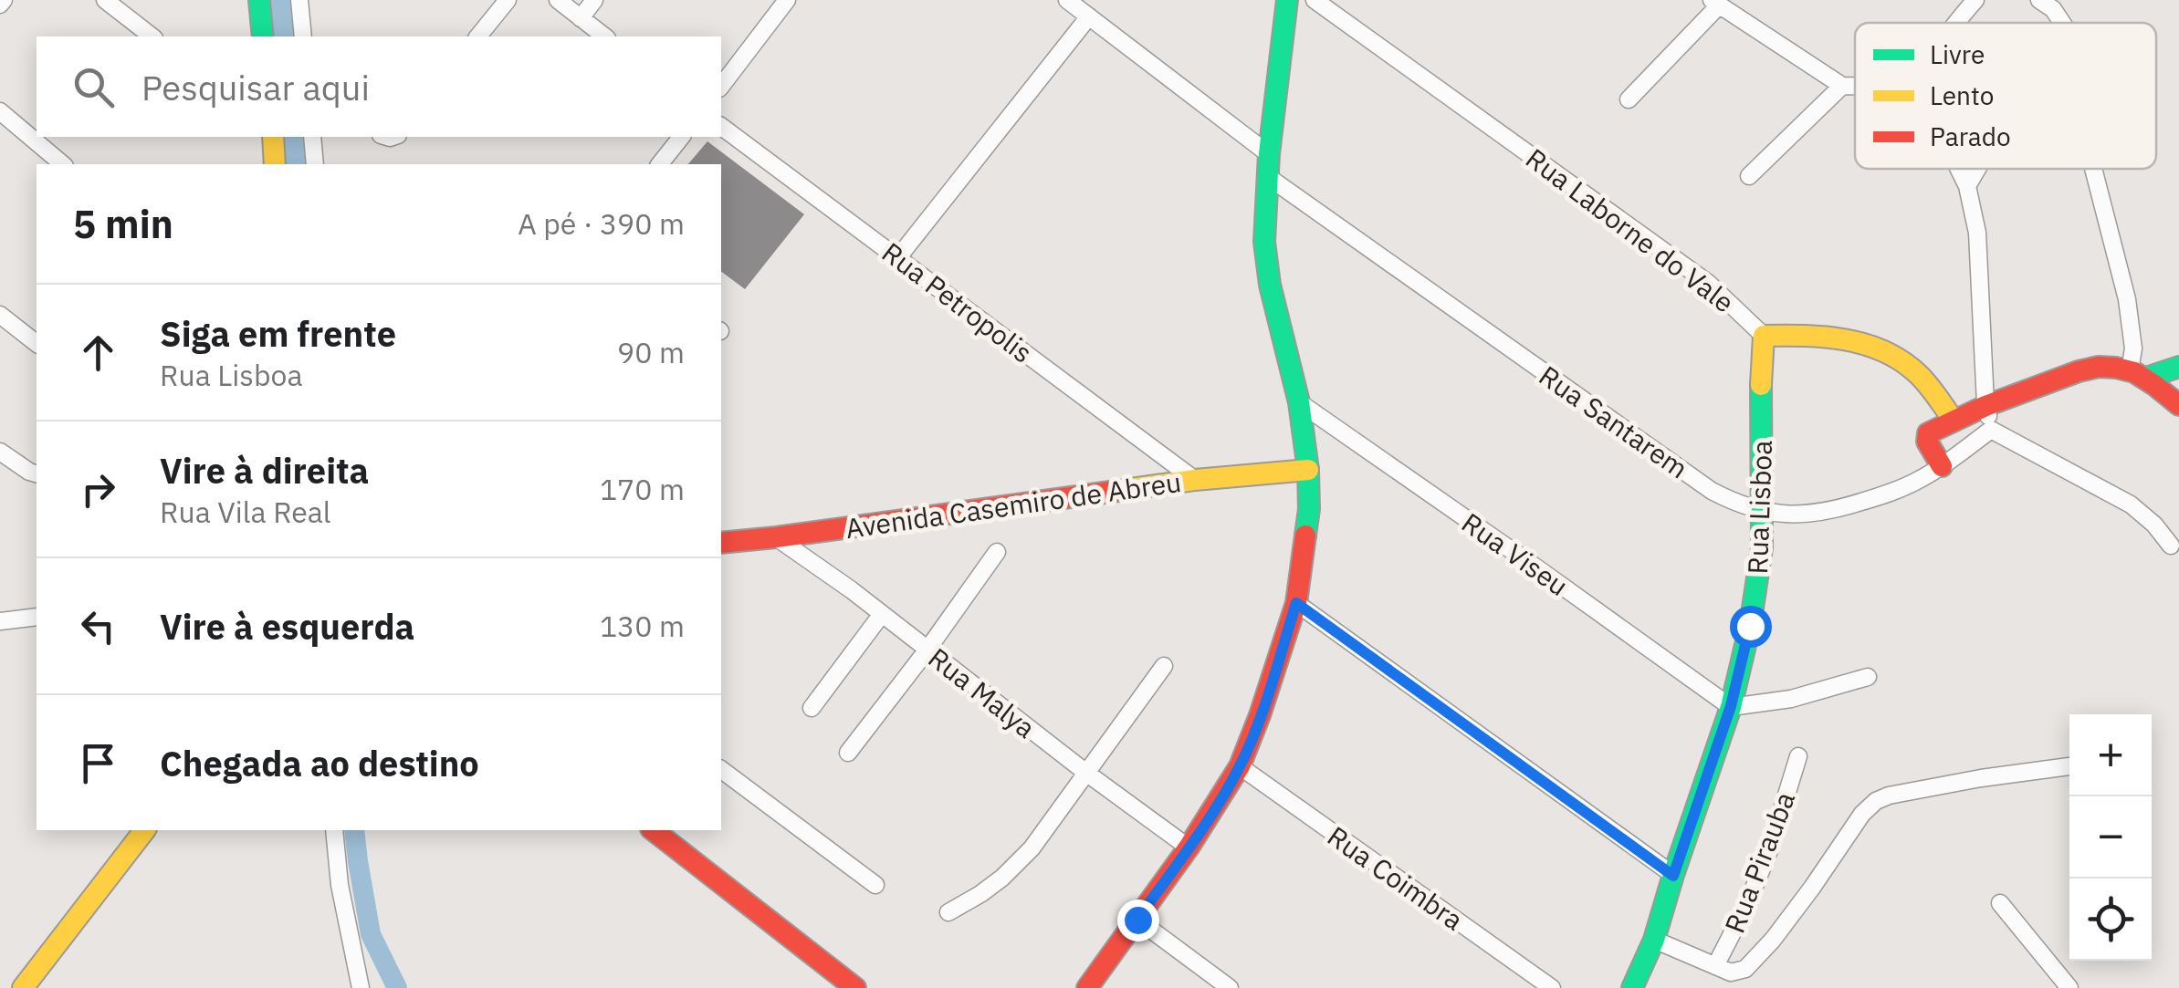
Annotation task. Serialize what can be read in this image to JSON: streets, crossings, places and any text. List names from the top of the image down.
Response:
{
  "streets": {
    "main road": ["Avenida Casemiro de Abreu", "Rua Lisboa"],
    "street": [
      "Rua Laborne do Vale",
      "Rua Petropolis",
      "Rua Santarem",
      "Rua Viseu",
      "Rua Malya",
      "Rua Pirauba",
      "Rua Coimbra"
    ]
  },
  "crossings": [
    ["Rua Laborne do Vale", "Rua Lisboa"],
    ["Rua Petropolis", "Avenida Casemiro de Abreu"],
    ["Rua Santarem", "Rua Lisboa"],
    ["Avenida Casemiro de Abreu", "Rua Malya"],
    ["Rua Lisboa", "Rua Viseu"]
  ],
  "legend": ["Livre", "Lento", "Parado"],
  "page": {
    "search": "Pesquisar aqui",
    "heading": ["5 min", "A pé · 390 m"],
    "list": [
      ["Siga em frente", "Rua Lisboa", "90 m"],
      ["Vire à direita", "Rua Vila Real", "170 m"],
      ["Vire à esquerda", "130 m"],
      "Chegada ao destino"
    ],
    "map_buttons": ["+", "−"]
  }
}
